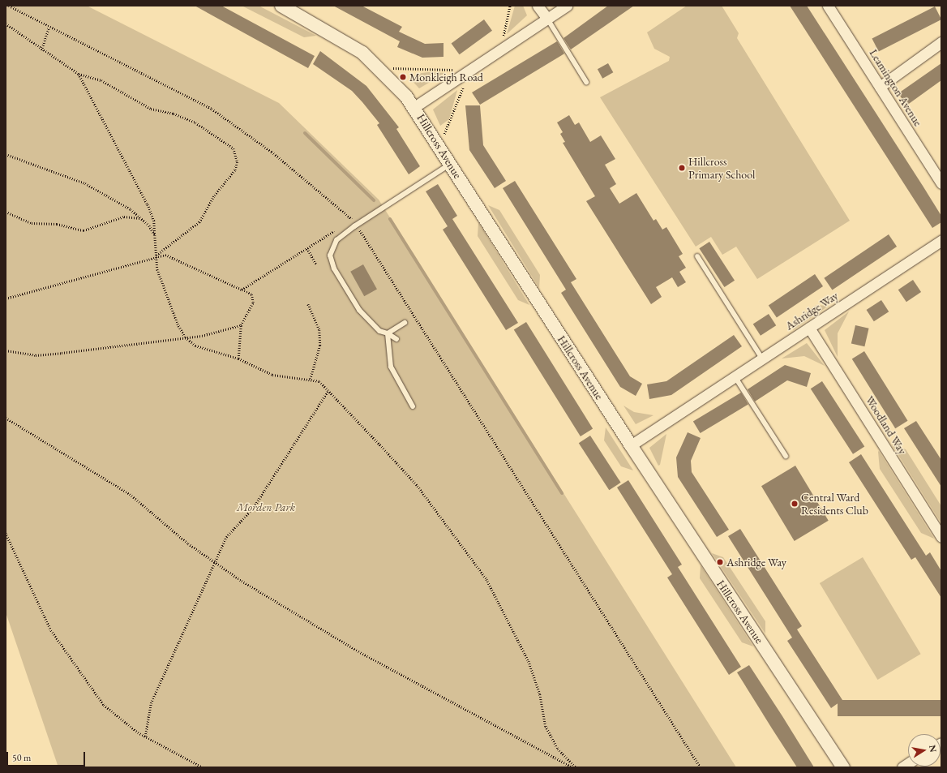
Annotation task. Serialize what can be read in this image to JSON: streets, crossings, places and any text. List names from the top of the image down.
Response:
{
  "streets": {
    "street": [
      "Leamington Avenue",
      "Hillcross Avenue",
      "Ashridge Way",
      "Woodland Way"
    ]
  },
  "crossings": [
    ["Hillcross Avenue", "Ashridge Way"],
    ["Ashridge Way", "Woodland Way"]
  ],
  "parks": ["Morden Park"],
  "places": [
    "Monkleigh Road",
    "Hillcross Primary School",
    "Central Ward Residents Club",
    "Ashridge Way"
  ],
  "scale_bar": "50 m",
  "north": "right"
}
